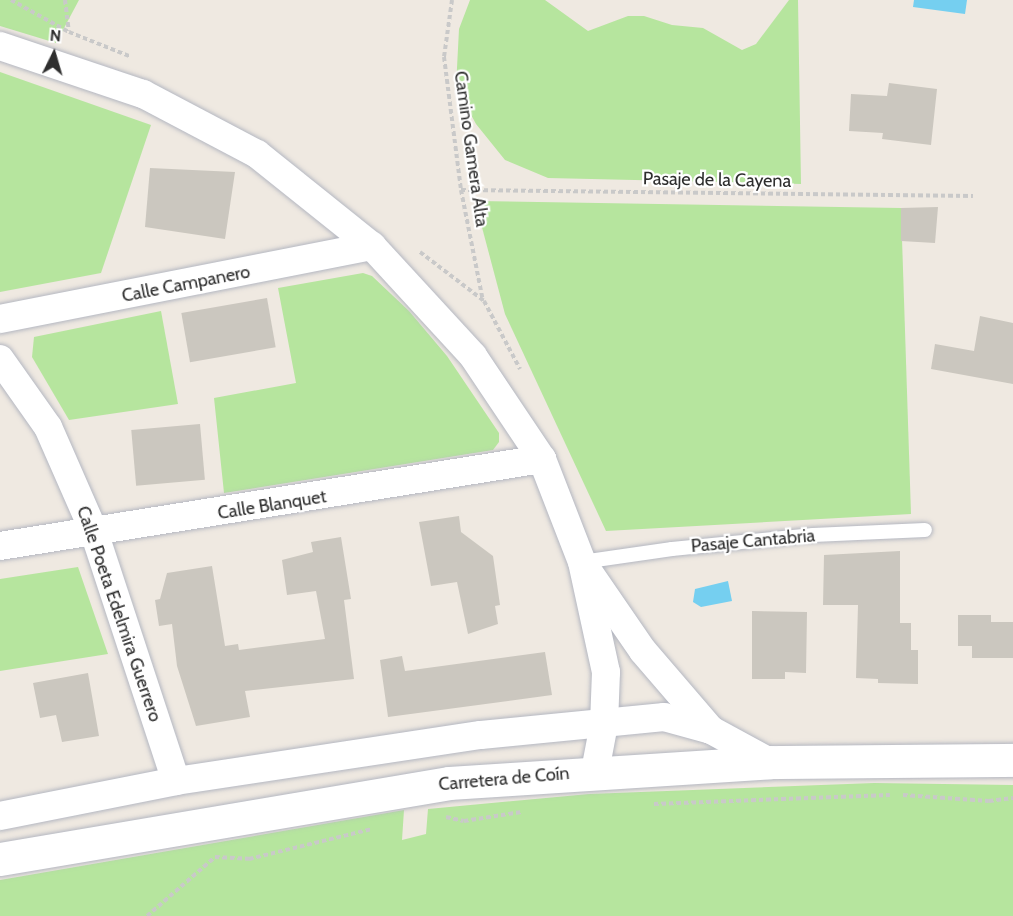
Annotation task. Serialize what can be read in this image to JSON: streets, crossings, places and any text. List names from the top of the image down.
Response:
{
  "streets": {
    "street": [
      "Calle Campanero",
      "Calle Blanquet",
      "Calle Poeta Edelmira Guerrero",
      "Carretera de Coín"
    ],
    "lane": ["Pasaje Cantabria"],
    "path": ["Camino Gamera Alta", "Pasaje de la Cayena"]
  },
  "crossings": [
    ["Camino Gamera Alta", "Pasaje de la Cayena"],
    ["Calle Blanquet", "Calle Poeta Edelmira Guerrero"]
  ],
  "north": "top"
}
